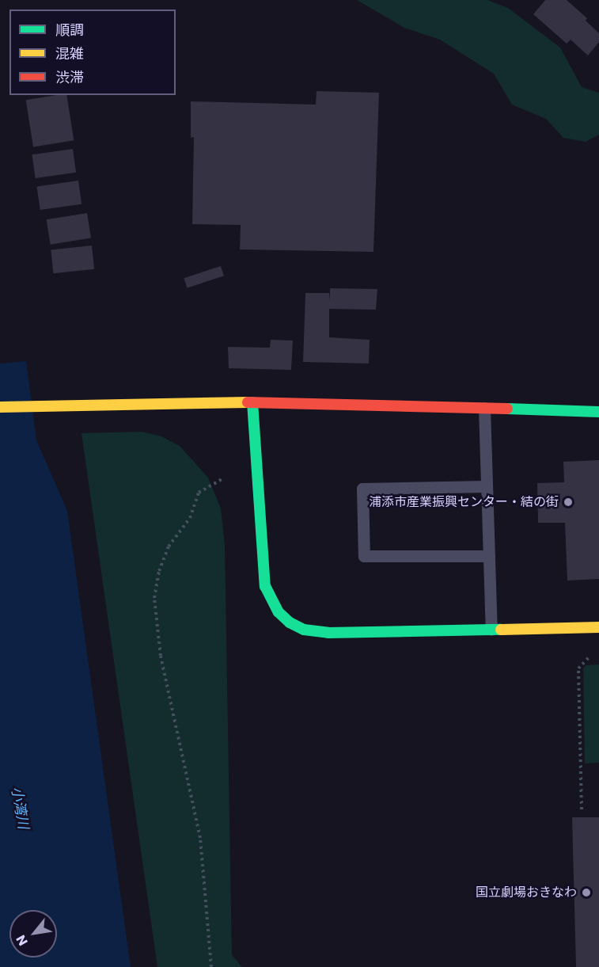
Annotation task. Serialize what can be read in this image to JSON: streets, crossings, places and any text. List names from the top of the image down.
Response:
{
  "water": ["小湾川"],
  "places": ["浦添市産業振興センター・結の街", "国立劇場おきなわ"],
  "legend": ["順調", "混雑", "渋滞"],
  "north": "bottom left"
}
